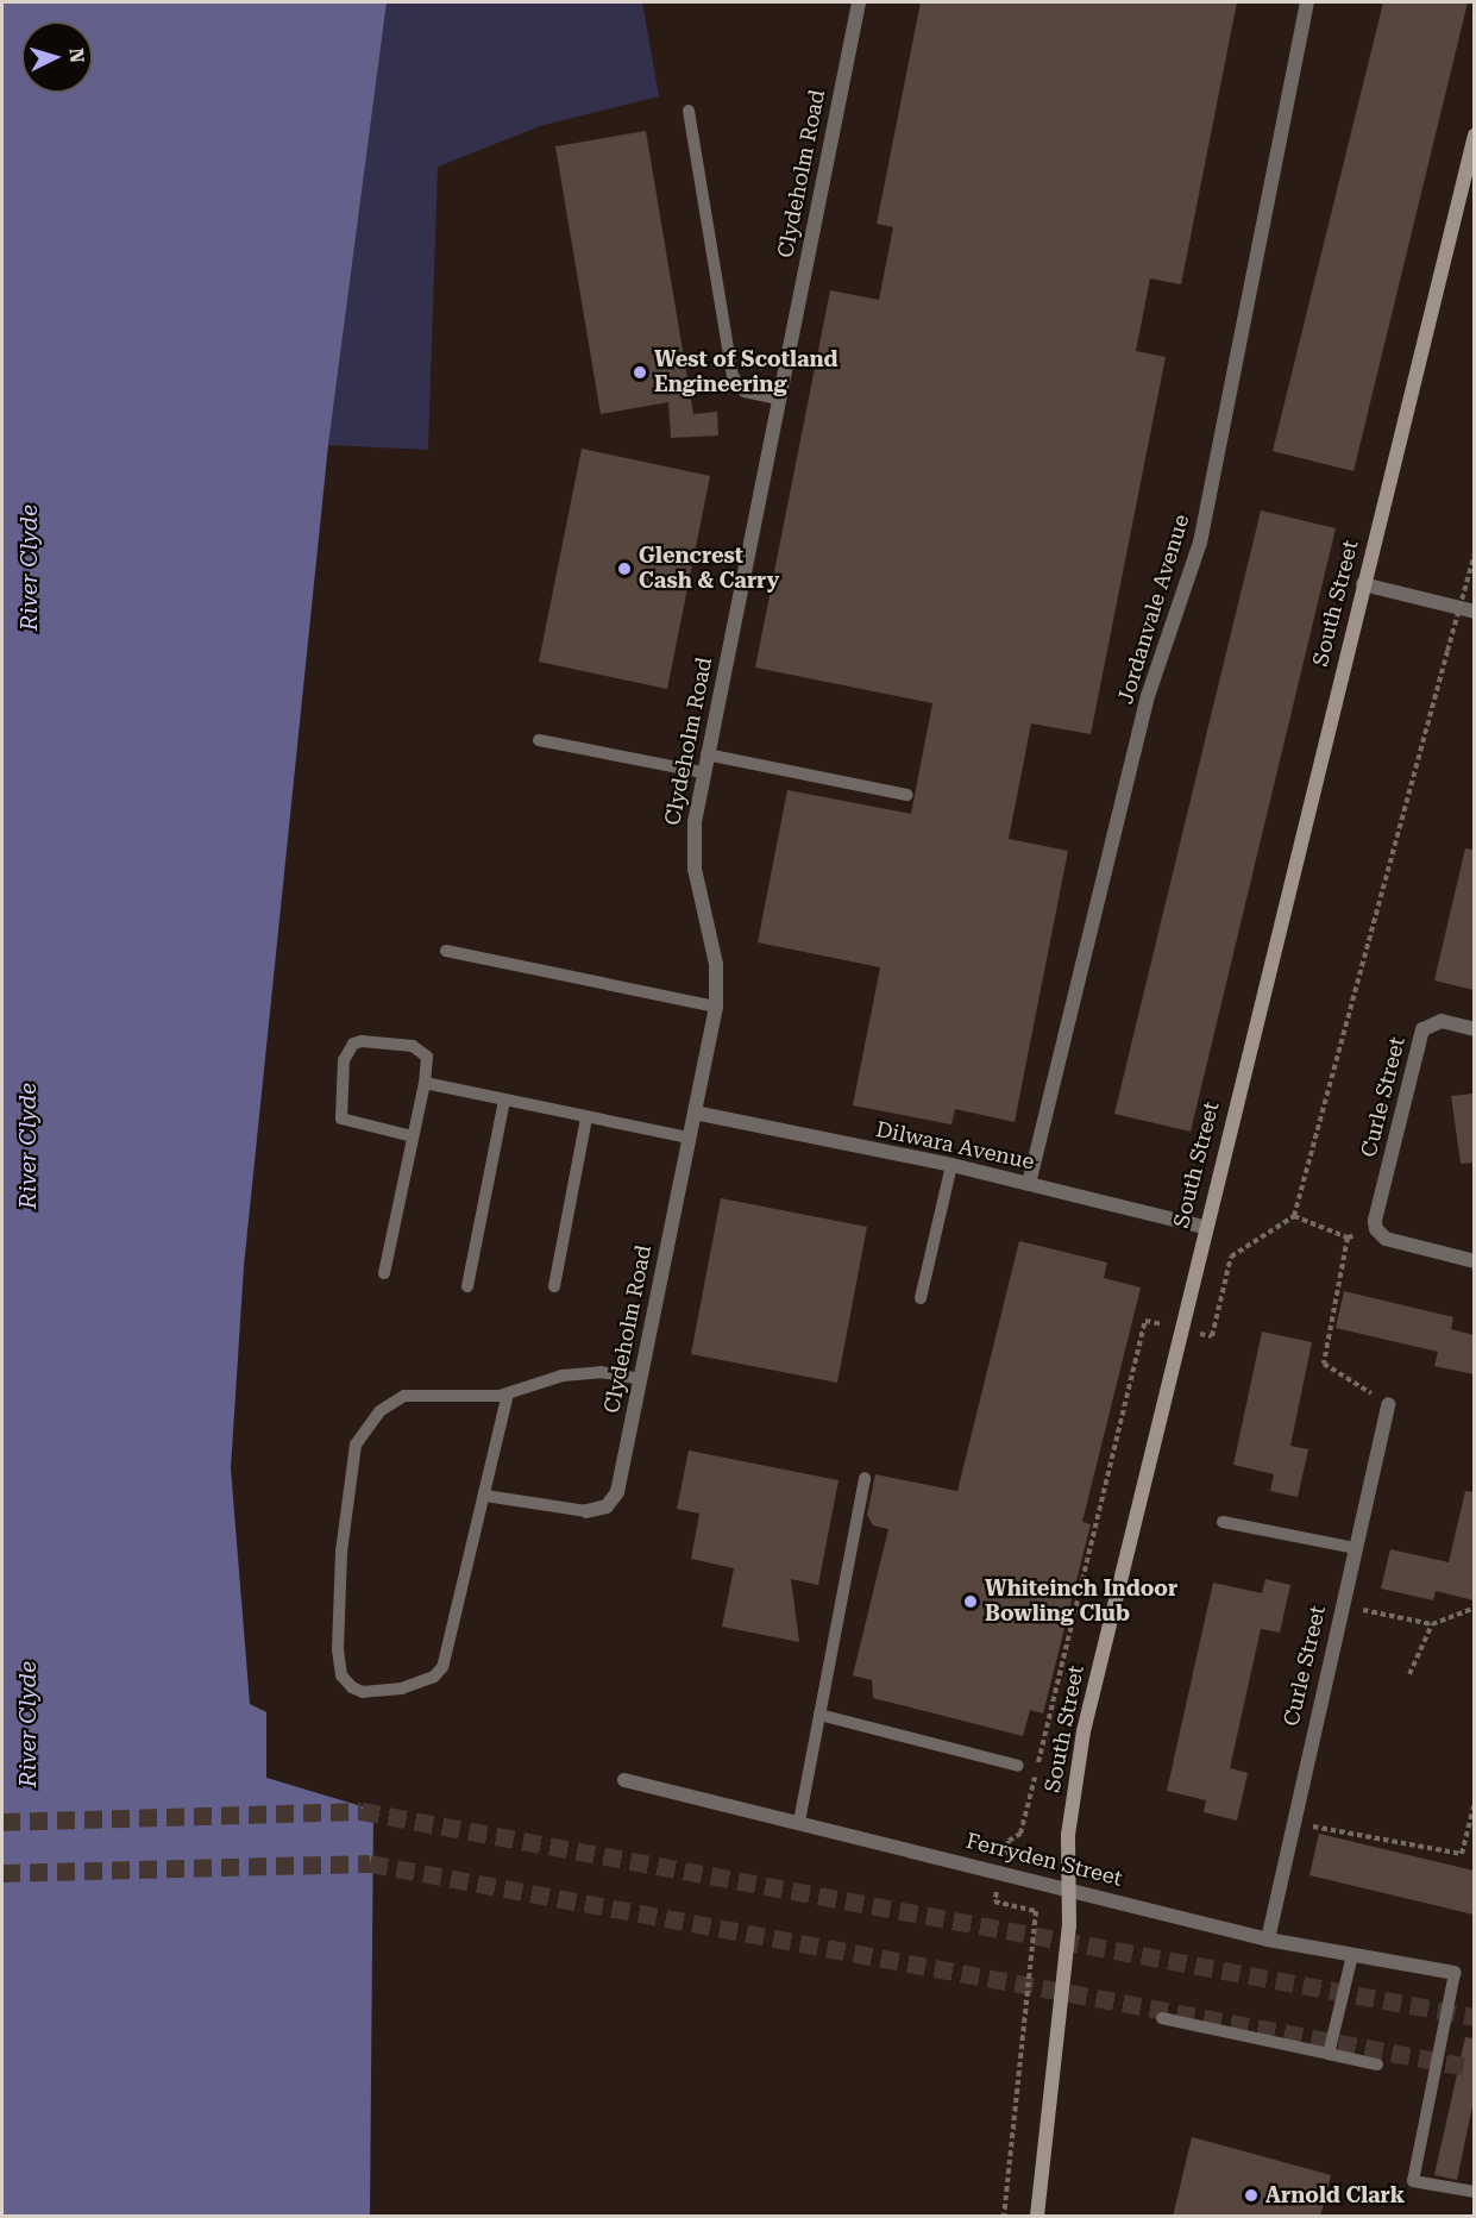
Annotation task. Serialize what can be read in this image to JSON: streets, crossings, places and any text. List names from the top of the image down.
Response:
{
  "streets": {
    "street": [
      "Clydeholm Road",
      "South Street",
      "Jordanvale Avenue",
      "Curle Street",
      "Dilwara Avenue",
      "Ferryden Street"
    ]
  },
  "crossings": [
    ["Clydeholm Road", "Dilwara Avenue"],
    ["South Street", "Dilwara Avenue"],
    ["South Street", "Ferryden Street"],
    ["Jordanvale Avenue", "Dilwara Avenue"],
    ["Curle Street", "Ferryden Street"]
  ],
  "water": ["River Clyde"],
  "places": [
    "West of Scotland Engineering",
    "Glencrest Cash & Carry",
    "Whiteinch Indoor Bowling Club",
    "Arnold Clark"
  ],
  "north": "right"
}
